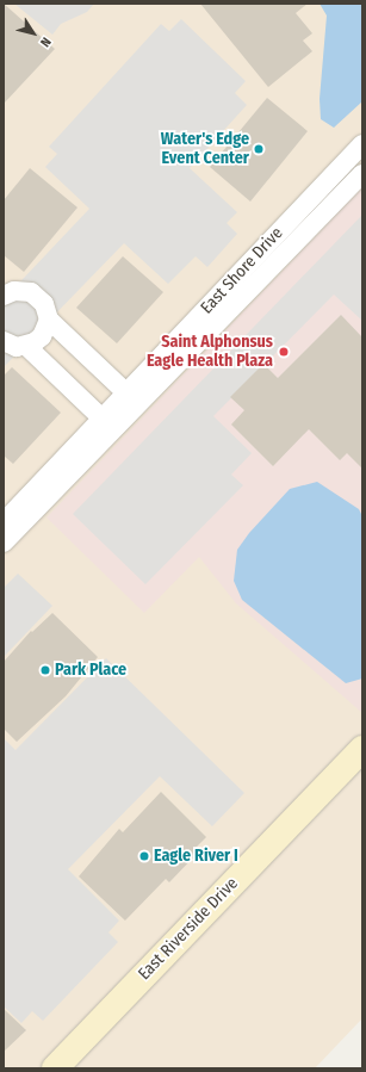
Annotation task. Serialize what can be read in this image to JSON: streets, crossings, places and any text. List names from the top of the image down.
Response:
{
  "streets": {
    "street": ["East Shore Drive", "East Riverside Drive"]
  },
  "places": [
    "Water's Edge Event Center",
    "Saint Alphonsus Eagle Health Plaza",
    "Park Place",
    "Eagle River I"
  ],
  "north": "bottom right"
}
